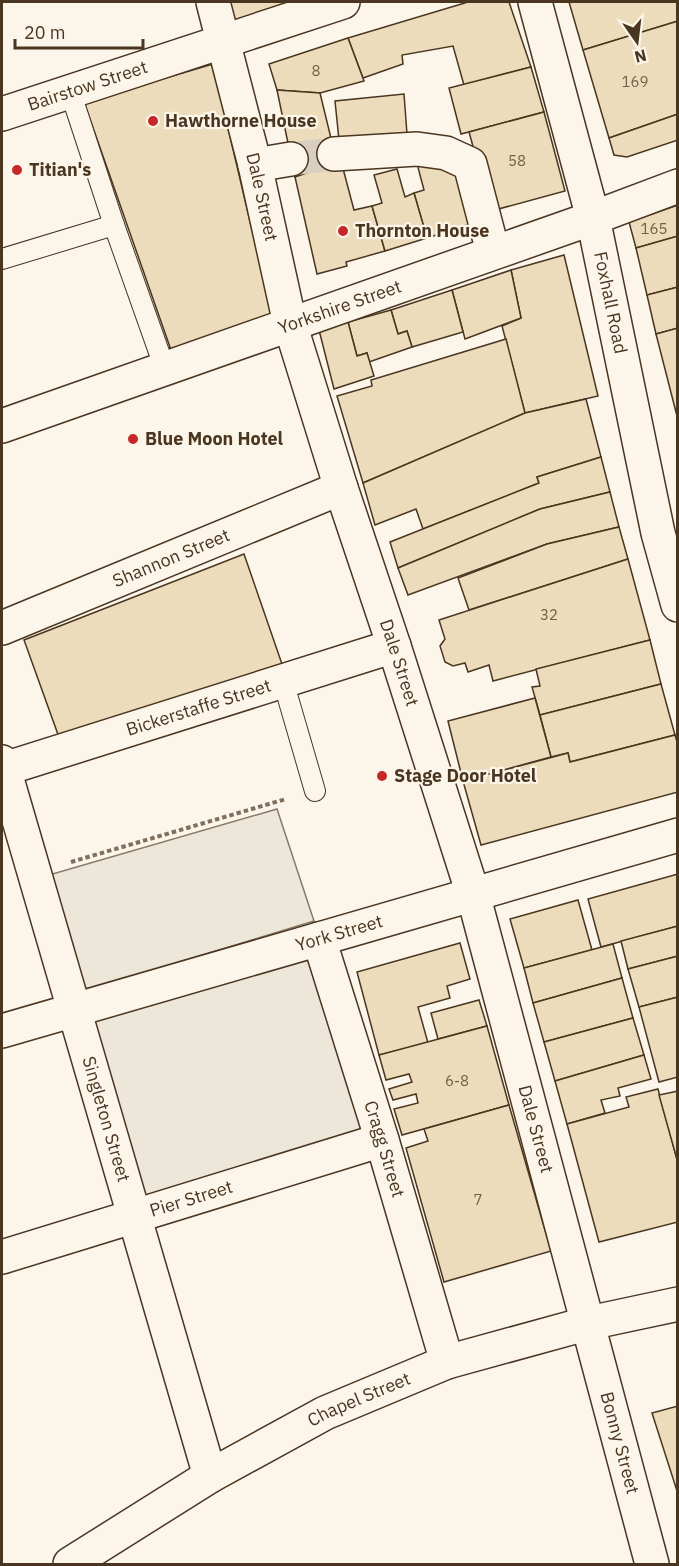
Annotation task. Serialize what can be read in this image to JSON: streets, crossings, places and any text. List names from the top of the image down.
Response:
{
  "streets": {
    "street": [
      "Bairstow Street",
      "Dale Street",
      "Foxhall Road",
      "Yorkshire Street",
      "Shannon Street",
      "Bickerstaffe Street",
      "York Street",
      "Singleton Street",
      "Cragg Street",
      "Pier Street",
      "Chapel Street",
      "Bonny Street"
    ]
  },
  "crossings": [
    ["Bairstow Street", "Dale Street"],
    ["Dale Street", "Yorkshire Street"],
    ["Dale Street", "Shannon Street"],
    ["Dale Street", "Bickerstaffe Street"],
    ["Dale Street", "York Street"],
    ["Dale Street", "Chapel Street"],
    ["Dale Street", "Bonny Street"],
    ["Foxhall Road", "Yorkshire Street"],
    ["Bickerstaffe Street", "Singleton Street"],
    ["York Street", "Singleton Street"],
    ["York Street", "Cragg Street"],
    ["Singleton Street", "Pier Street"],
    ["Singleton Street", "Chapel Street"],
    ["Cragg Street", "Pier Street"],
    ["Cragg Street", "Chapel Street"],
    ["Chapel Street", "Bonny Street"]
  ],
  "places": [
    "Hawthorne House",
    "Titian's",
    "Thornton House",
    "Blue Moon Hotel",
    "Stage Door Hotel"
  ],
  "house_numbers": [
    "8",
    "169",
    "58",
    "165",
    "32",
    "6-8",
    "7"
  ],
  "scale_bar": "20 m",
  "north": "bottom"
}
